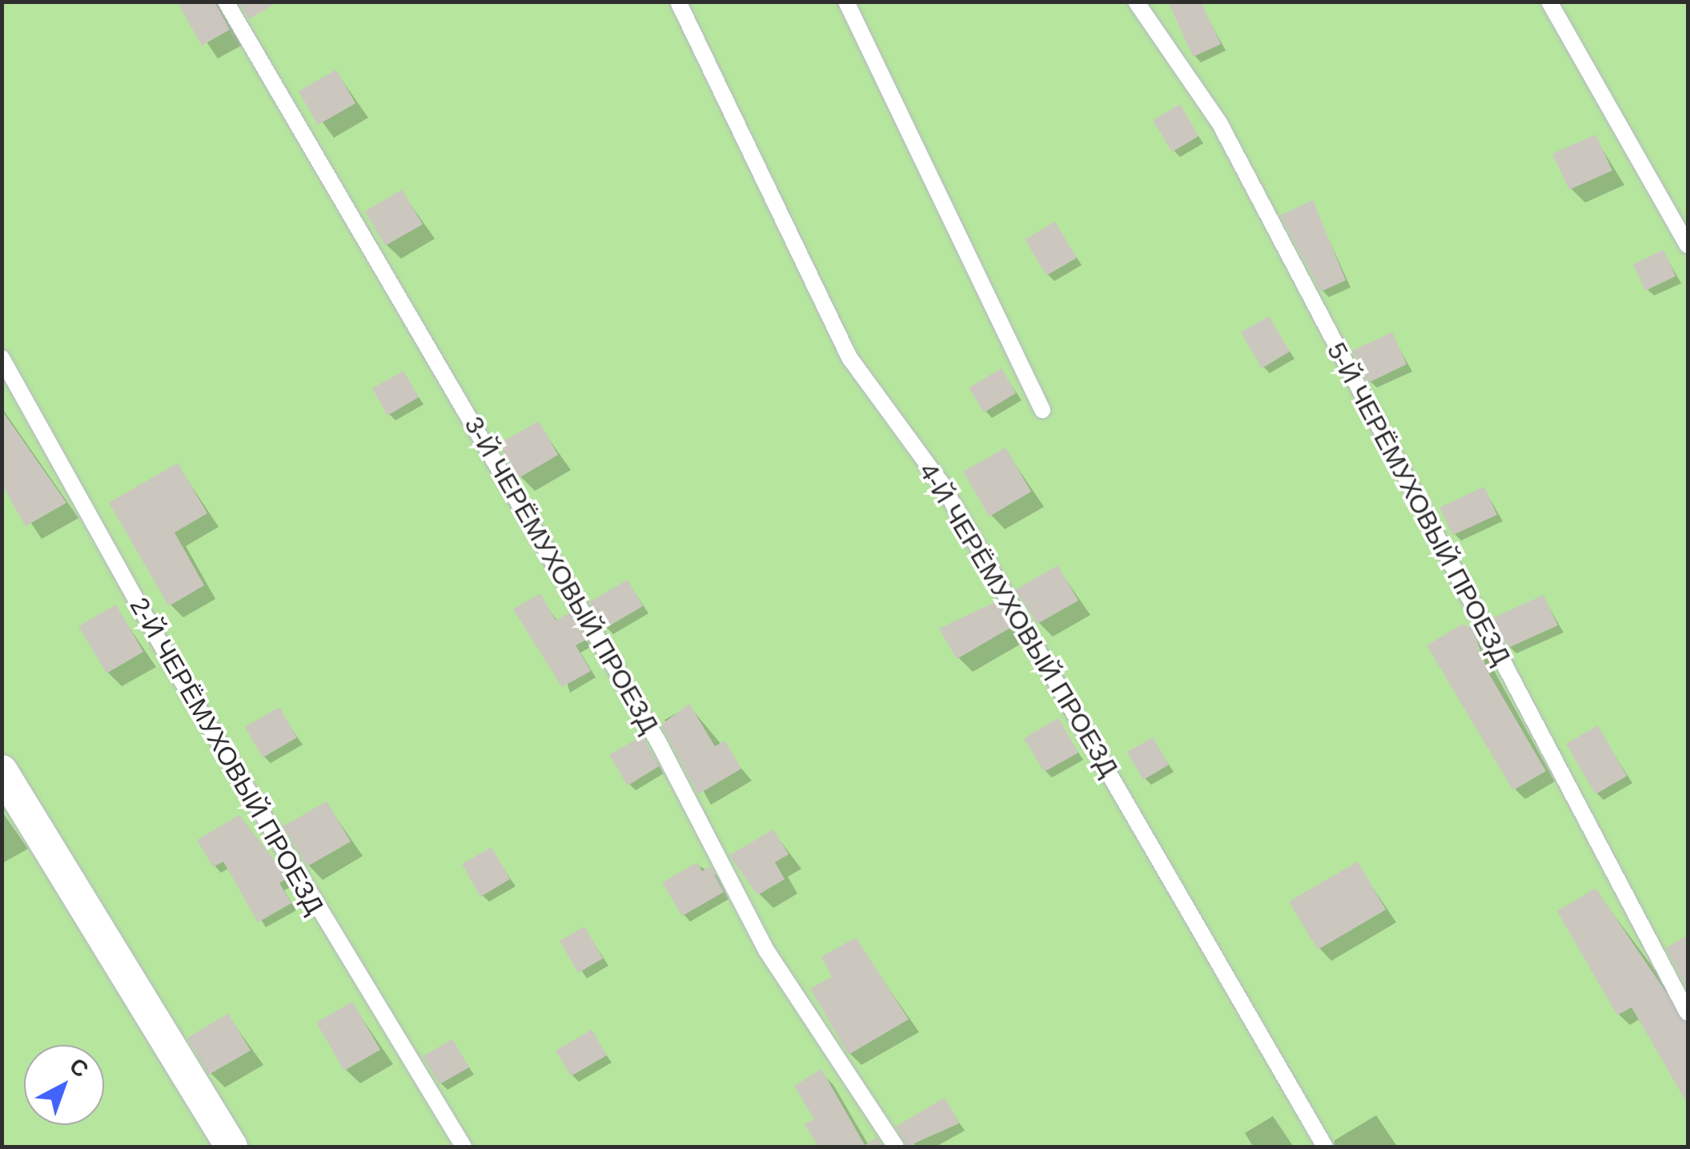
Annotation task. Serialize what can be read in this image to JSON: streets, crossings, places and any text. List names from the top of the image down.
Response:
{
  "streets": {
    "lane": [
      "5-Й ЧЕРЁМУХОВЫЙ ПРОЕЗД",
      "3-Й ЧЕРЁМУХОВЫЙ ПРОЕЗД",
      "4-Й ЧЕРЁМУХОВЫЙ ПРОЕЗД",
      "2-Й ЧЕРЁМУХОВЫЙ ПРОЕЗД"
    ]
  },
  "north": "top right"
}
